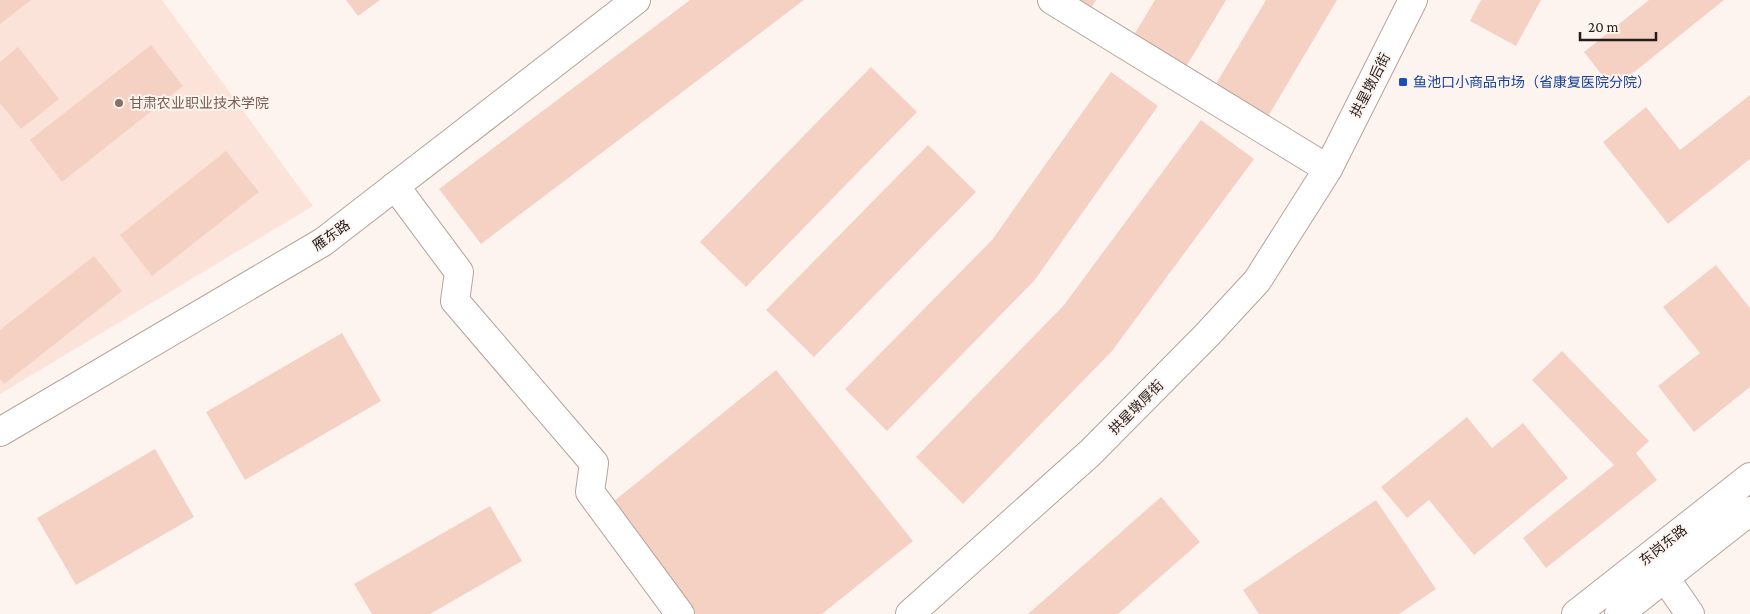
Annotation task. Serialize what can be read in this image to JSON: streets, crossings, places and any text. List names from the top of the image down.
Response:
{
  "streets": {
    "street": [
      "拱星墩后街",
      "雁东路",
      "拱星墩厚街",
      "东岗东路"
    ]
  },
  "crossings": [
    ["拱星墩后街", "拱星墩厚街"]
  ],
  "places": {
    "transit": ["鱼池口小商品市场（省康复医院分院）"],
    "other": ["甘肃农业职业技术学院"]
  },
  "scale_bar": "20 m"
}
